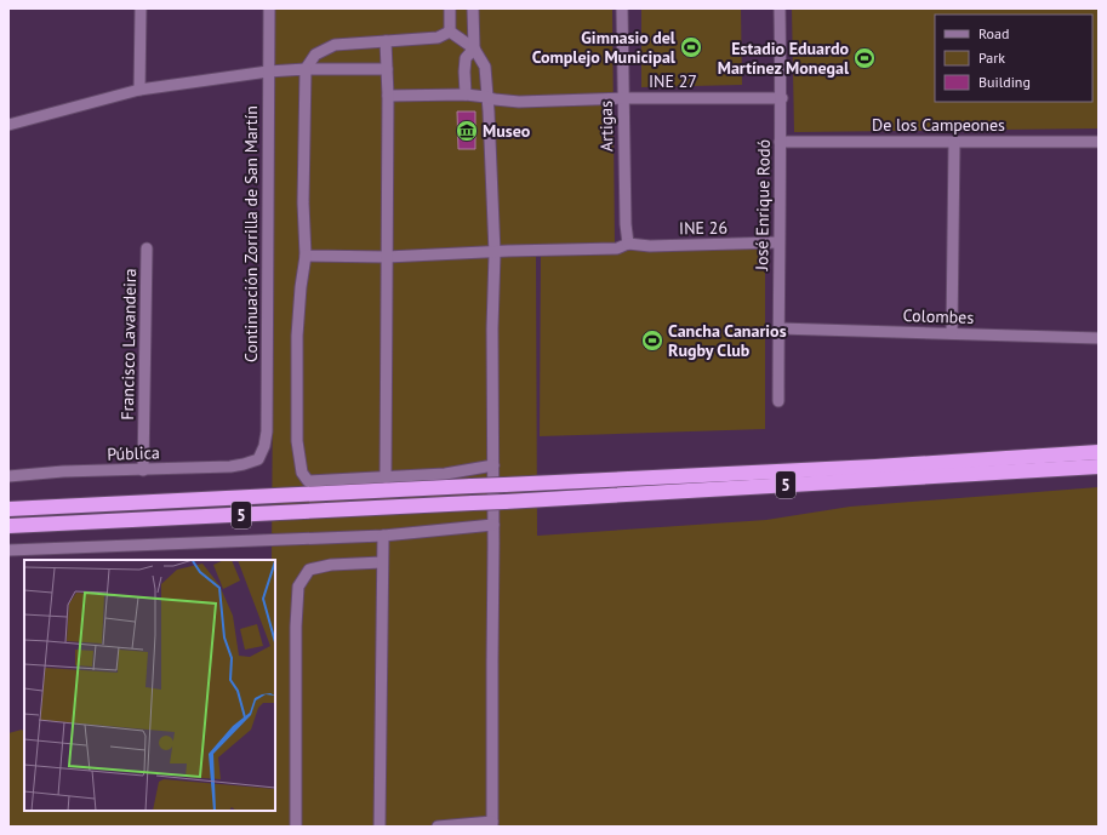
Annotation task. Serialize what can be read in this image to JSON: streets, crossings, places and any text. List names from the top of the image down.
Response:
{
  "streets": {
    "highway": ["5"],
    "street": [
      "INE 27",
      "De los Campeones",
      "Artigas",
      "José Enrique Rodó",
      "INE 26",
      "Continuación Zorrilla de San Martín",
      "Colombes",
      "Francisco Lavandeira",
      "Pública"
    ]
  },
  "crossings": [
    ["INE 27", "Artigas"],
    ["INE 27", "José Enrique Rodó"],
    ["De los Campeones", "José Enrique Rodó"],
    ["Artigas", "INE 26"],
    ["José Enrique Rodó", "INE 26"],
    ["José Enrique Rodó", "Colombes"],
    ["Continuación Zorrilla de San Martín", "Pública"],
    ["Francisco Lavandeira", "Pública"]
  ],
  "places": {
    "sports": ["Gimnasio del Complejo Municipal", "Estadio Eduardo Martínez Monegal", "Cancha Canarios Rugby Club"],
    "museum": ["Museo"]
  },
  "legend": ["Road", "Park", "Building"]
}
